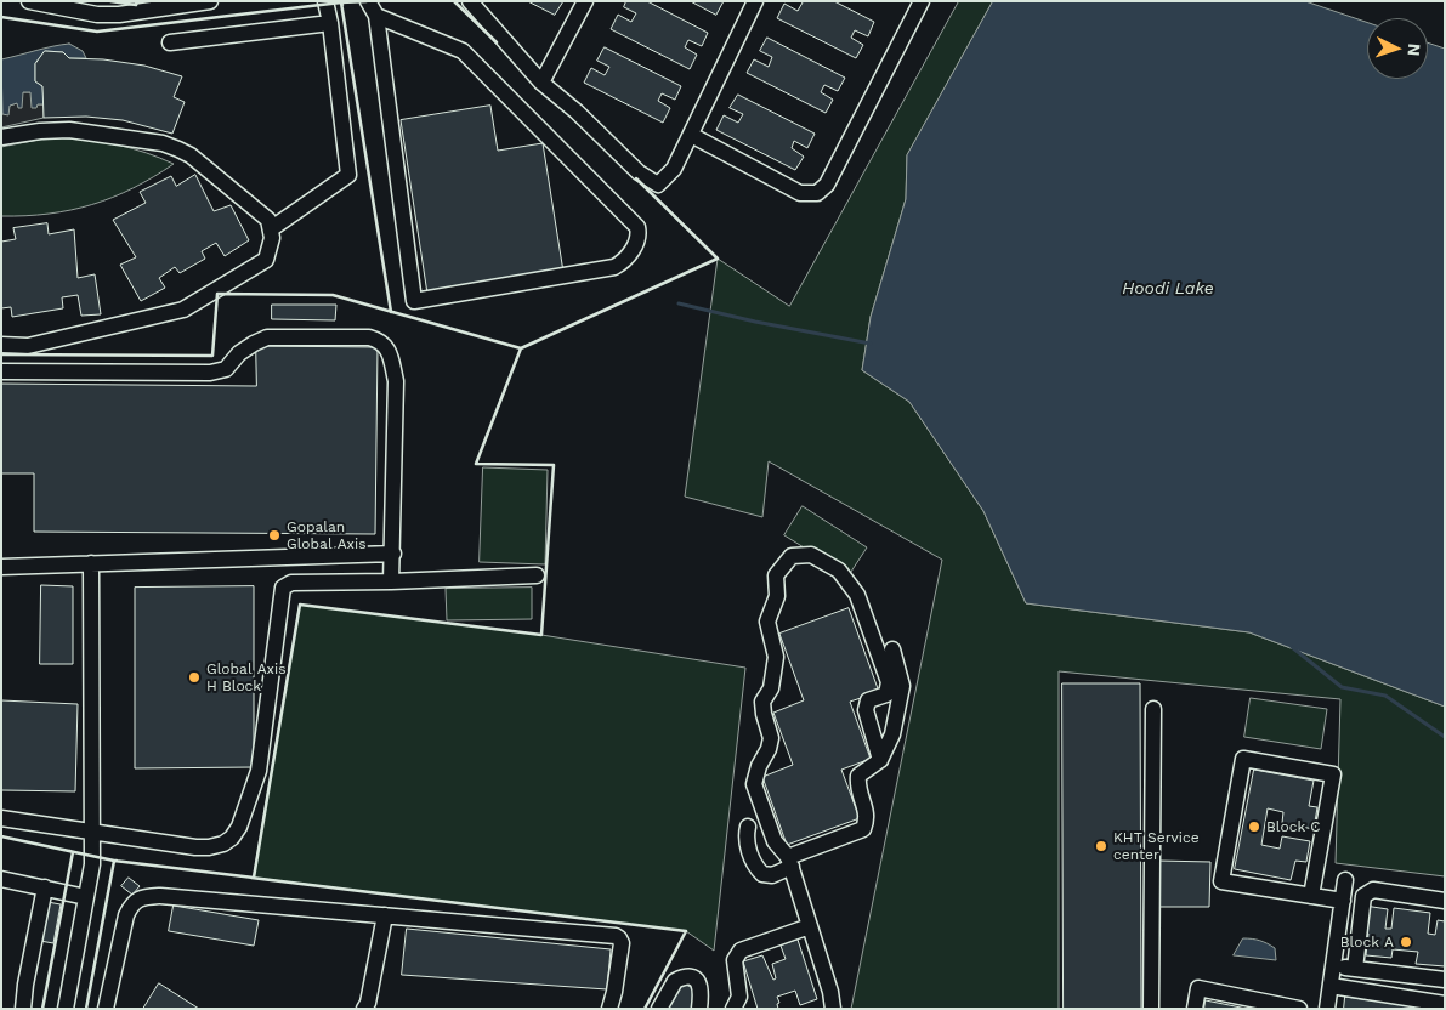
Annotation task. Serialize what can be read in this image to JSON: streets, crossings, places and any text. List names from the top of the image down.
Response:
{
  "water": ["Hoodi Lake"],
  "places": [
    "Gopalan Global Axis",
    "Global Axis H Block",
    "Block C",
    "KHT Service center",
    "Block A"
  ],
  "north": "right"
}
